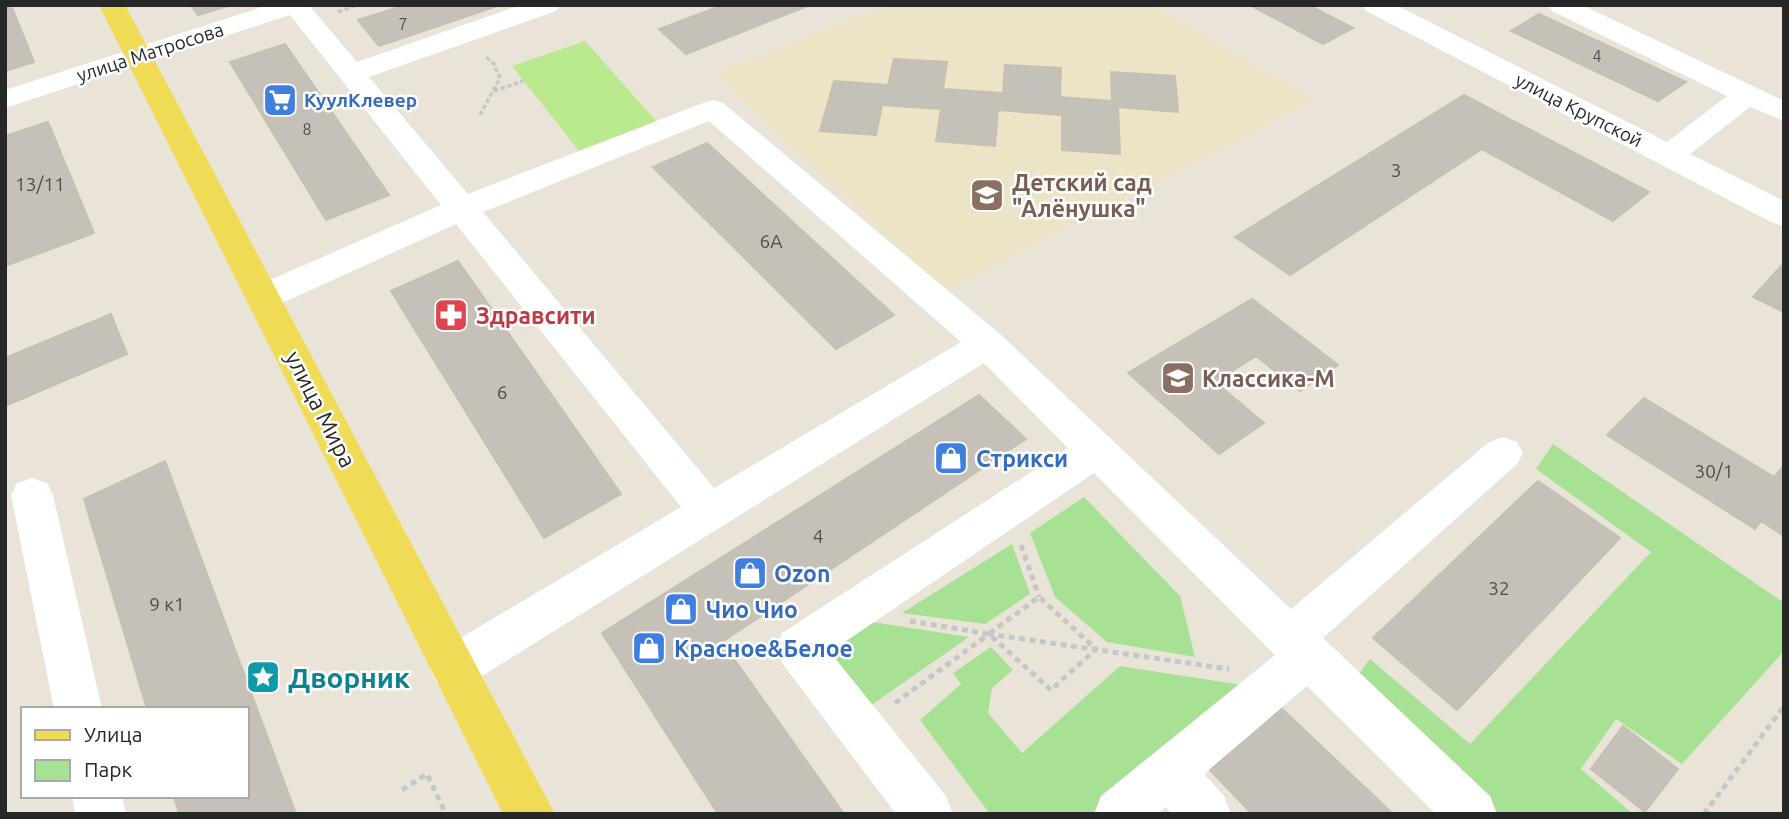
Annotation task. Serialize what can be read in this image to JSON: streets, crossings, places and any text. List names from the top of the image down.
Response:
{
  "streets": {
    "main road": ["улица Мира"],
    "street": ["улица Матросова", "улица Крупской"]
  },
  "crossings": [
    ["улица Матросова", "улица Мира"]
  ],
  "places": {
    "supermarket": ["КуулКлевер"],
    "school or university": ["Детский сад \"Алёнушка\"", "Классика-М"],
    "pharmacy": ["Здравсити"],
    "shop": [
      "Стрикси",
      "Ozon",
      "Чио Чио",
      "Красное&Белое"
    ],
    "place": ["Дворник"]
  },
  "house_numbers": [
    "7",
    "4",
    "8",
    "3",
    "13/11",
    "6А",
    "6",
    "30/1",
    "4",
    "32",
    "9 к1"
  ],
  "legend": ["Улица", "Парк"]
}
